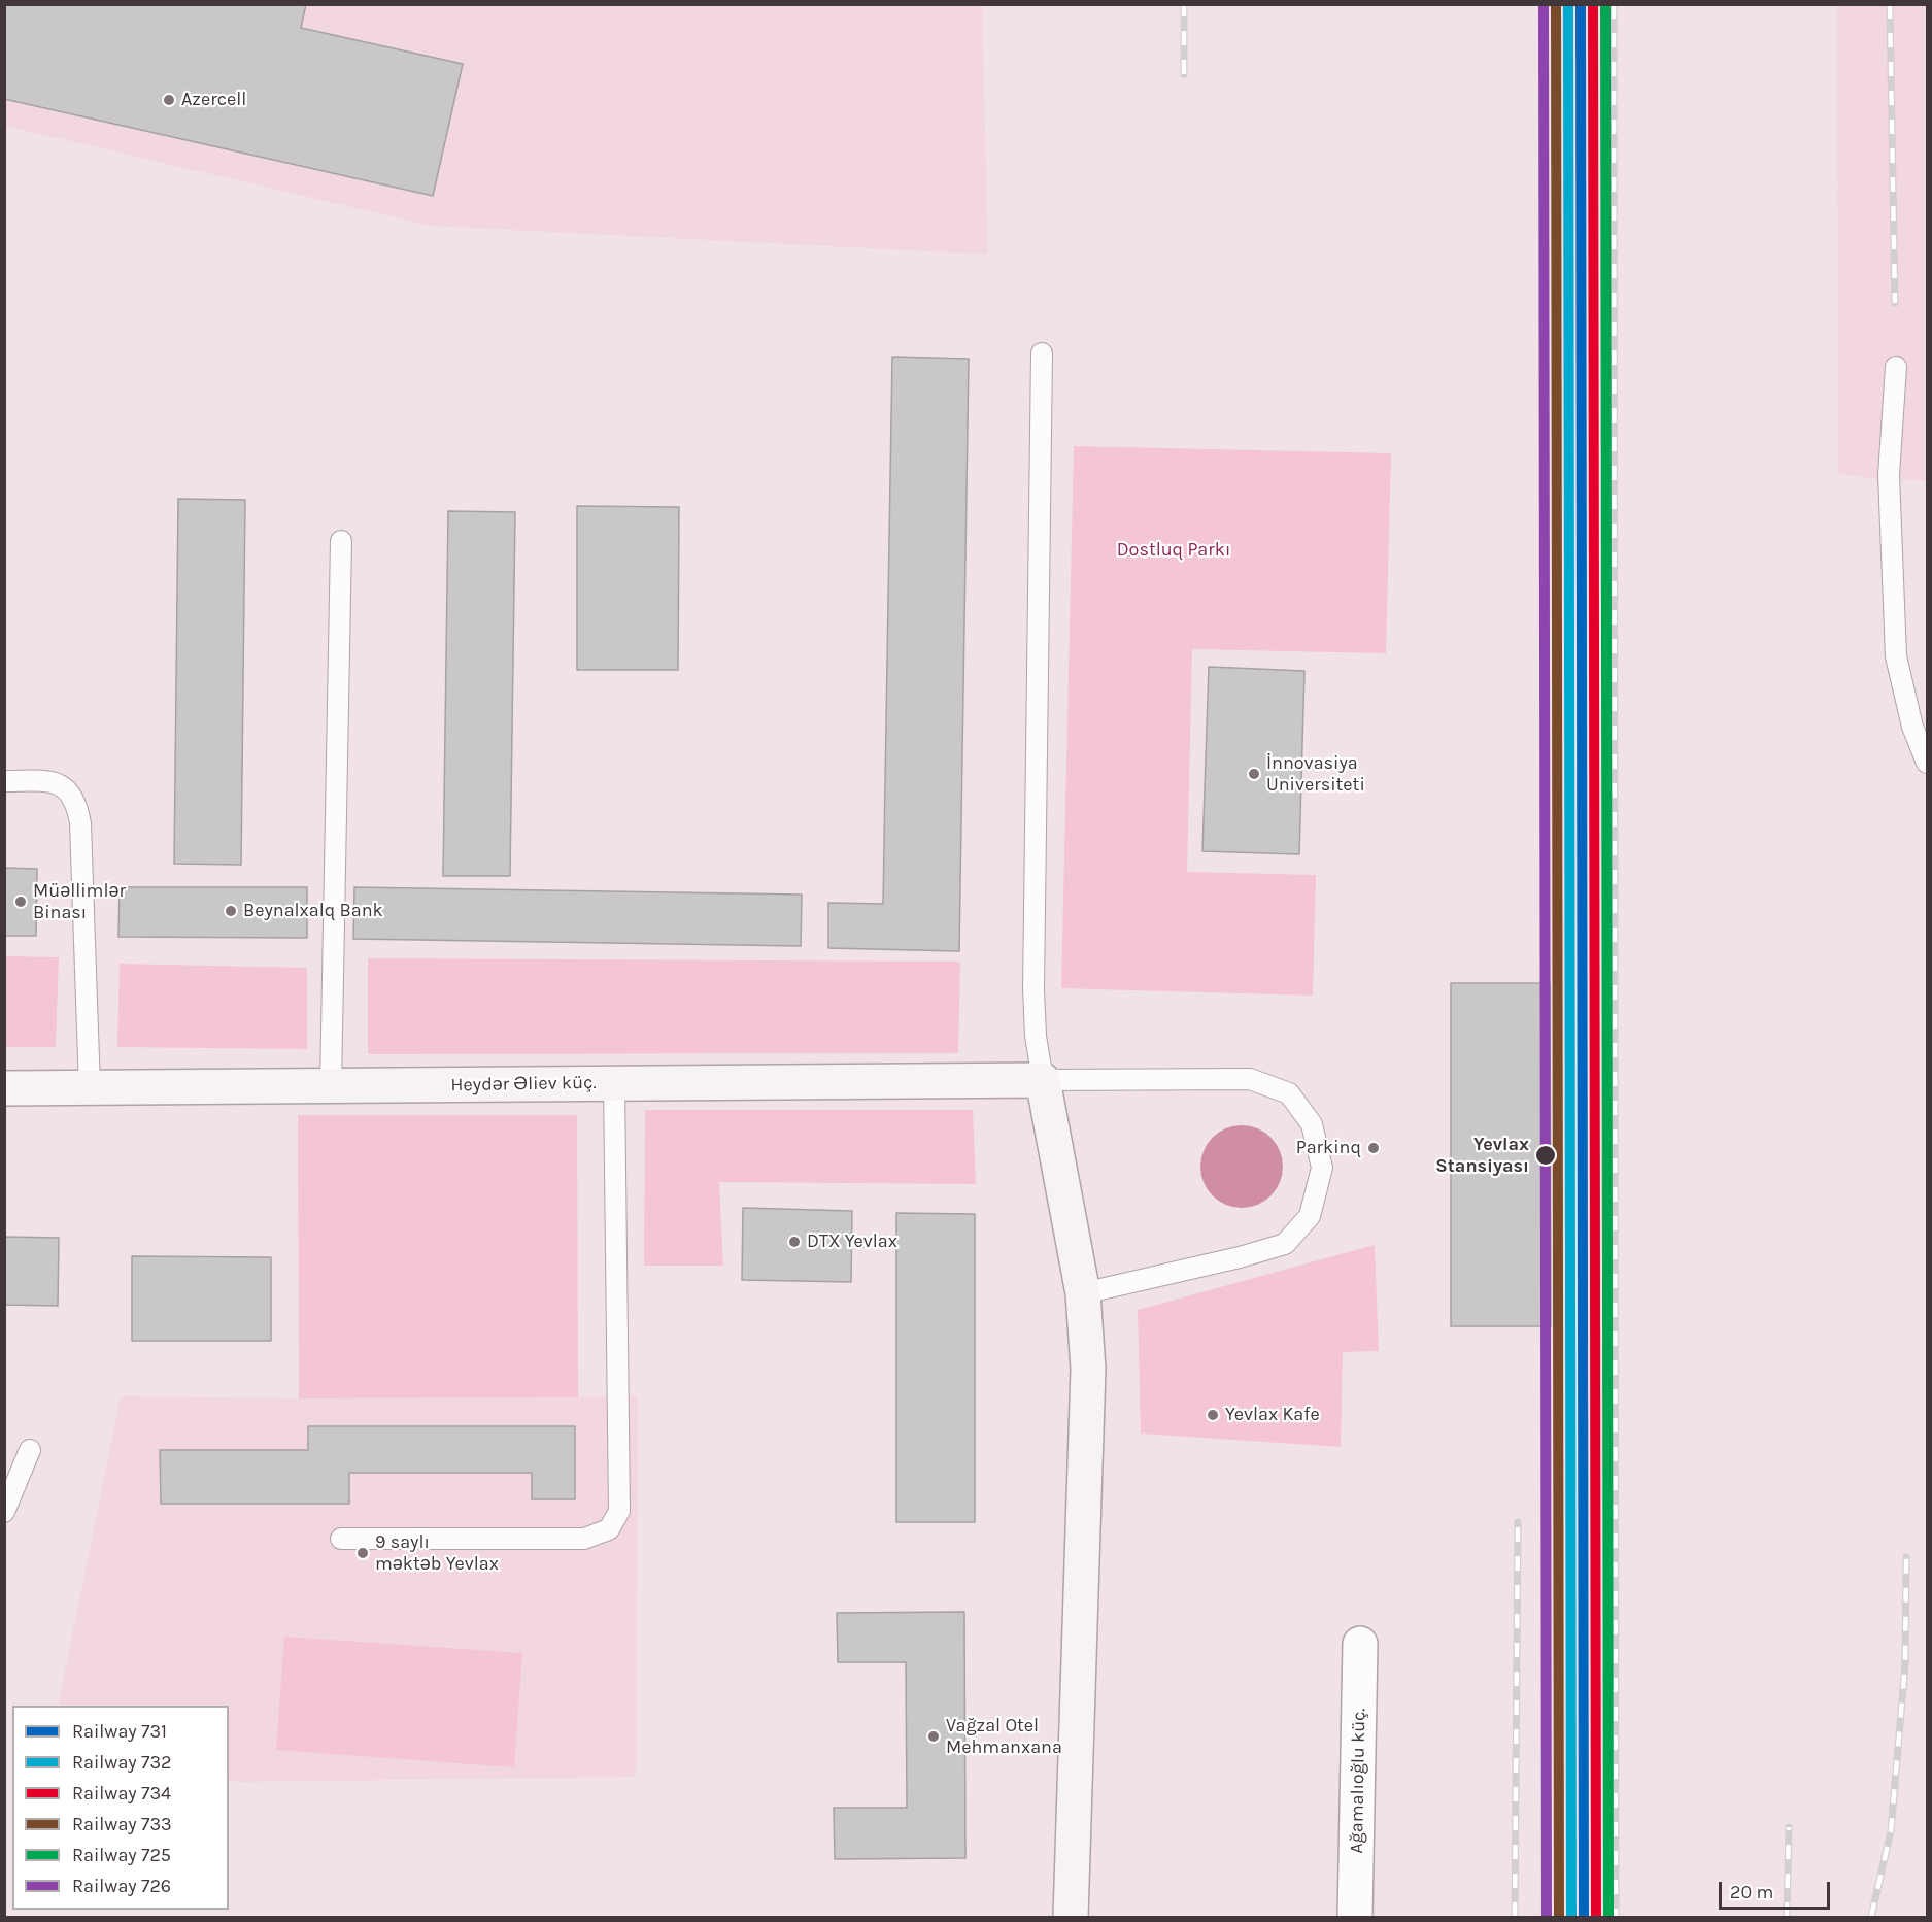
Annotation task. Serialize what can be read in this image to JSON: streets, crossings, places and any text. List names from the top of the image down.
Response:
{
  "streets": {
    "street": ["Heydər Əliev küç.", "Ağamalıoğlu küç."]
  },
  "parks": ["Dostluq Parkı"],
  "places": [
    "Azercell",
    "İnnovasiya Universiteti",
    "Müəllimlər Binası",
    "Beynalxalq Bank",
    "Parkinq",
    "Yevlax Stansiyası",
    "DTX Yevlax",
    "Yevlax Kafe",
    "9 saylı məktəb Yevlax",
    "Vağzal Otel Mehmanxana"
  ],
  "lines": [
    "rail line 731",
    "rail line 732",
    "rail line 734",
    "rail line 733",
    "rail line 725",
    "rail line 726"
  ],
  "legend": [
    "Railway 731",
    "Railway 732",
    "Railway 734",
    "Railway 733",
    "Railway 725",
    "Railway 726"
  ],
  "scale_bar": "20 m"
}
